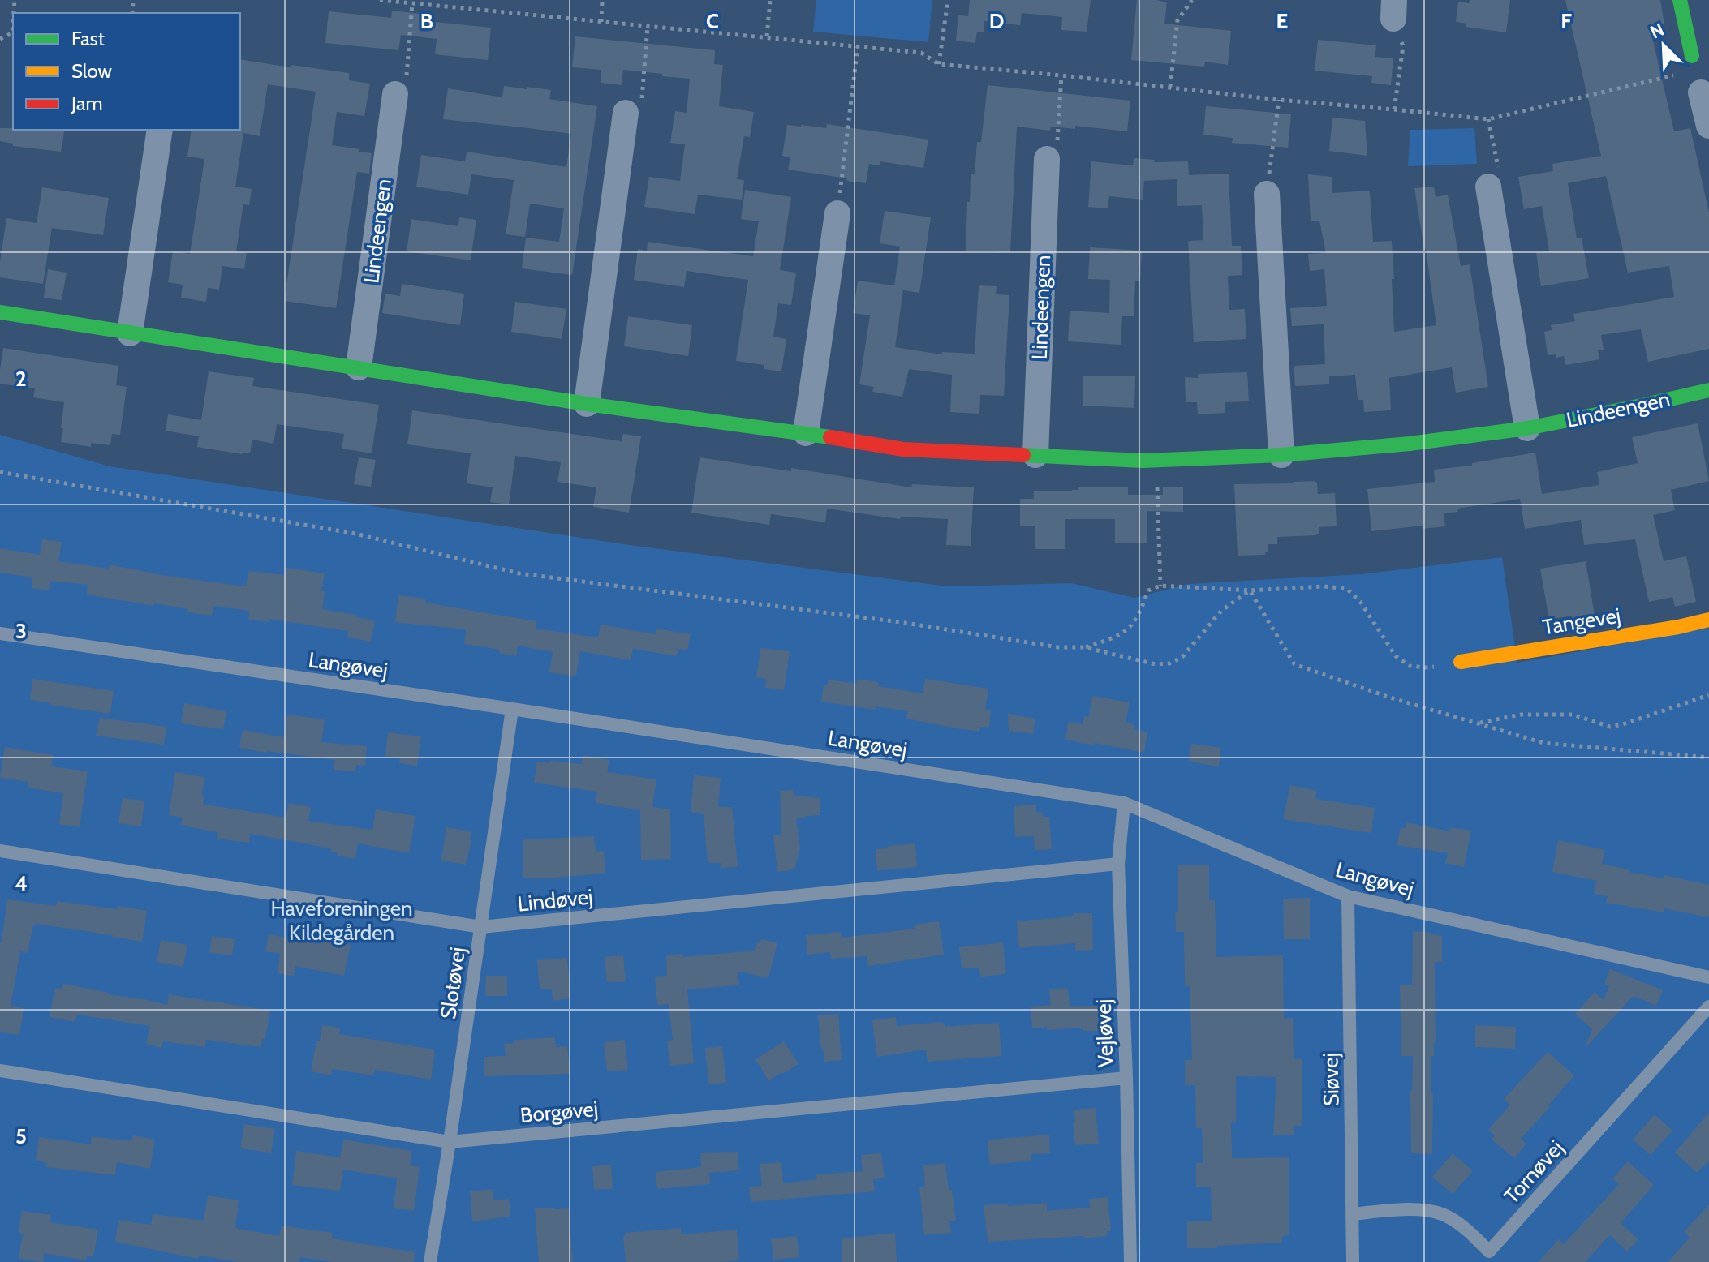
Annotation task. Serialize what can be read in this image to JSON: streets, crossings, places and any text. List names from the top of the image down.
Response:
{
  "streets": {
    "street": ["Lindeengen", "Tangevej"],
    "lane": [
      "Langøvej",
      "Lindøvej",
      "Slotøvej",
      "Vejløvej",
      "Siøvej",
      "Borgøvej",
      "Tornøvej"
    ]
  },
  "crossings": [
    ["Langøvej", "Slotøvej"],
    ["Langøvej", "Vejløvej"],
    ["Langøvej", "Siøvej"],
    ["Lindøvej", "Slotøvej"],
    ["Lindøvej", "Vejløvej"],
    ["Slotøvej", "Borgøvej"],
    ["Vejløvej", "Borgøvej"],
    ["Siøvej", "Tornøvej"]
  ],
  "parks": ["Haveforeningen Kildegården"],
  "legend": ["Fast", "Slow", "Jam"],
  "north": "top left",
  "grid": {
    "columns": [
      "B",
      "C",
      "D",
      "E",
      "F"
    ],
    "rows": [
      "2",
      "3",
      "4",
      "5"
    ]
  }
}
